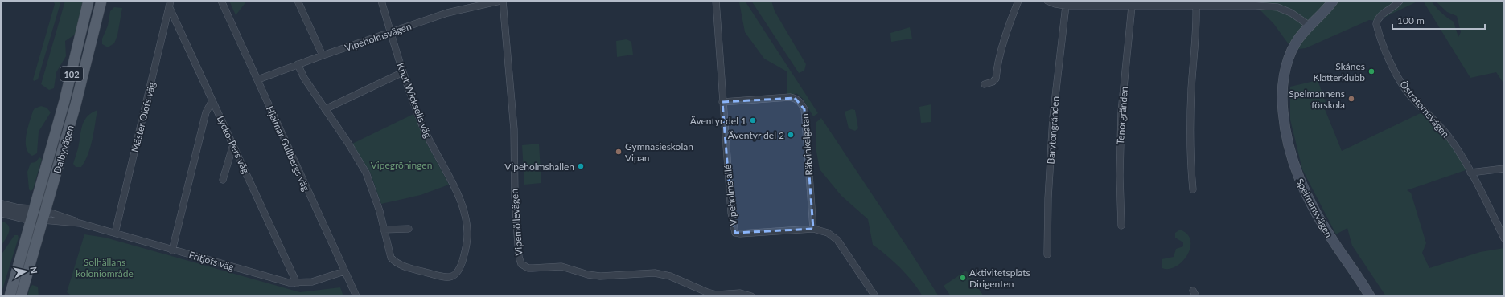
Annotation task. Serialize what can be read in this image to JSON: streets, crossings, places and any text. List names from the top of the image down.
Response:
{
  "streets": {
    "main road": ["102", "Dalbyvägen", "Spelmansvägen"],
    "street": [
      "Vipeholmsvägen",
      "Knut Wicksells väg",
      "Östratornsvägen",
      "Tenorgränden",
      "Mäster Olofs väg",
      "Barytongränden",
      "Lycko-Pers väg",
      "Rätvinkelgatan",
      "Hjalmar Gullbergs väg",
      "Vipeholms allé",
      "Vipemöllevägen",
      "Fritjofs väg"
    ]
  },
  "crossings": [
    ["Vipeholmsvägen", "Knut Wicksells väg"],
    ["Vipeholmsvägen", "Hjalmar Gullbergs väg"],
    ["Mäster Olofs väg", "Lycko-Pers väg"],
    ["Mäster Olofs väg", "Fritjofs väg"],
    ["Lycko-Pers väg", "Fritjofs väg"],
    ["Rätvinkelgatan", "Vipeholms allé"],
    ["Hjalmar Gullbergs väg", "Fritjofs väg"],
    ["Dalbyvägen", "Fritjofs väg"]
  ],
  "parks": ["Vipegröningen", "Solhällans koloniområde"],
  "places": [
    "Skånes Klätterklubb",
    "Spelmannens förskola",
    "Äventyr del 1",
    "Äventyr del 2",
    "Gymnasieskolan Vipan",
    "Vipeholmshallen",
    "Aktivitetsplats Dirigenten"
  ],
  "scale_bar": "100 m",
  "north": "right"
}
